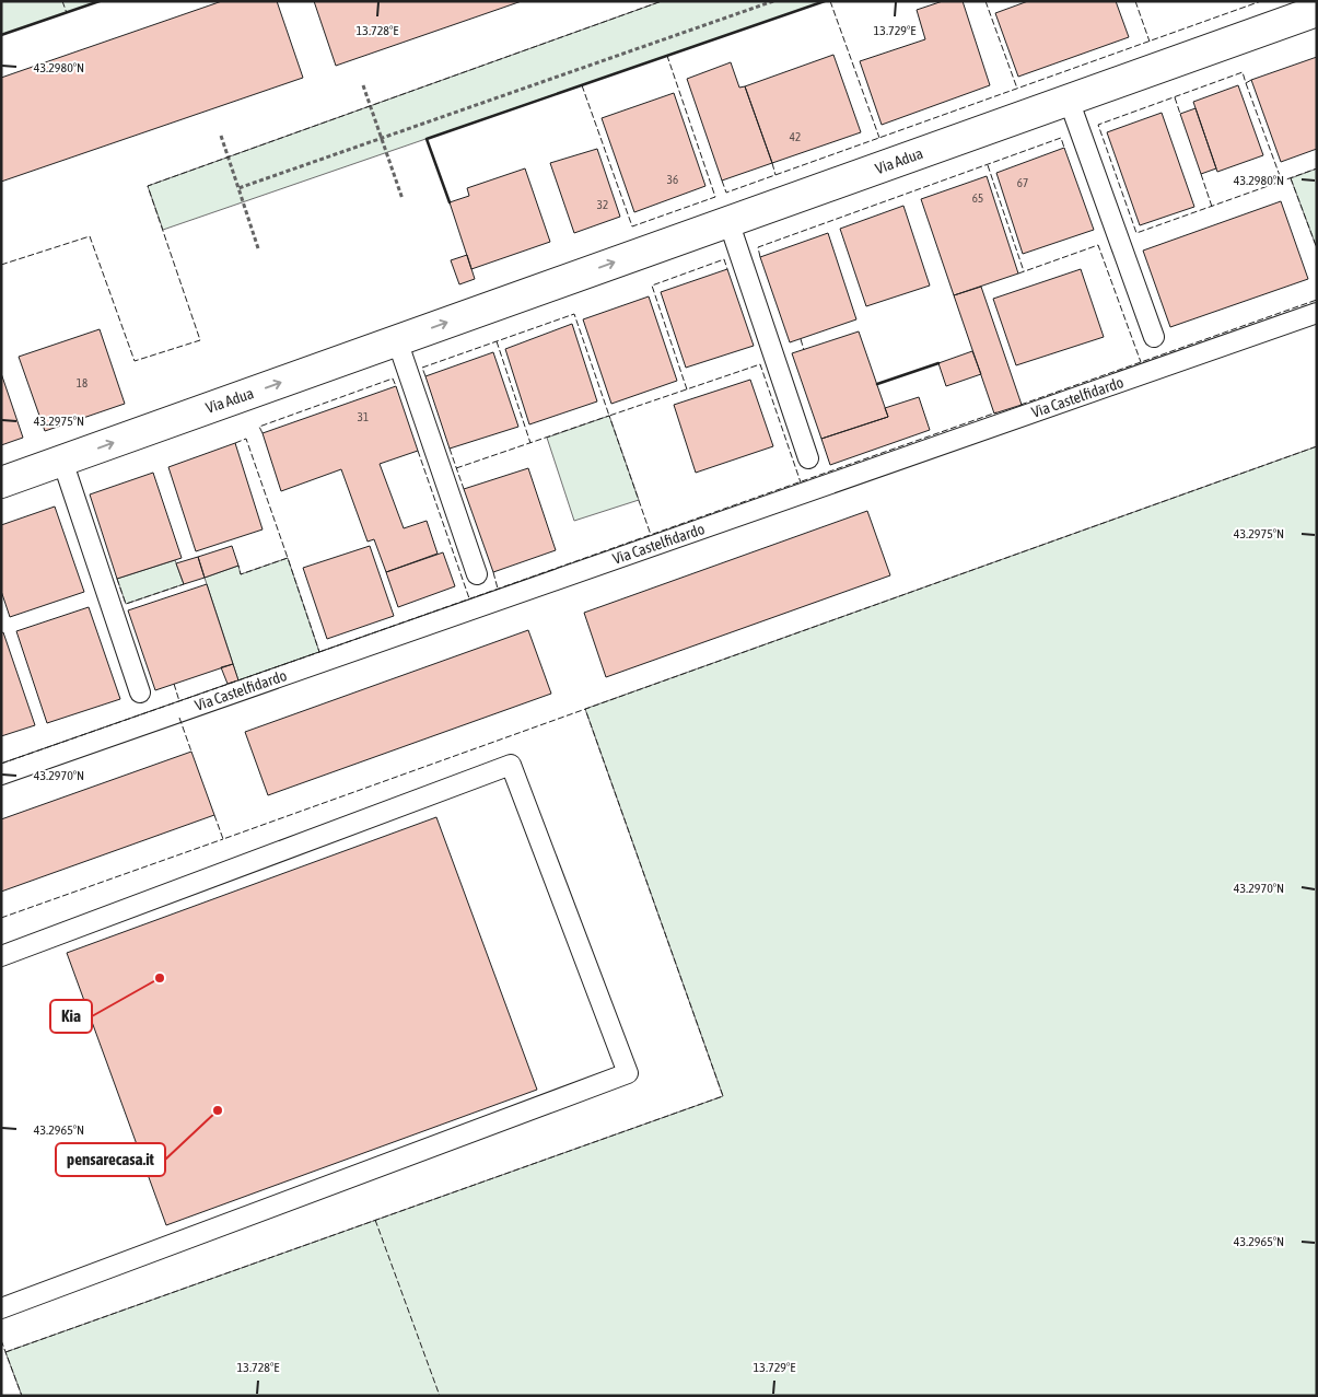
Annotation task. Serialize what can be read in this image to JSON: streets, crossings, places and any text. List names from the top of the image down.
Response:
{
  "streets": {
    "street": ["Via Adua"],
    "lane": ["Via Castelfidardo"]
  },
  "one_way": ["Via Adua"],
  "places": ["Kia", "pensarecasa.it"],
  "house_numbers": [
    "42",
    "36",
    "67",
    "65",
    "32",
    "18",
    "31"
  ],
  "coordinates": [
    "13.728°E",
    "13.729°E",
    "43.2980°N",
    "43.2975°N",
    "43.2970°N",
    "43.2965°N"
  ]
}
